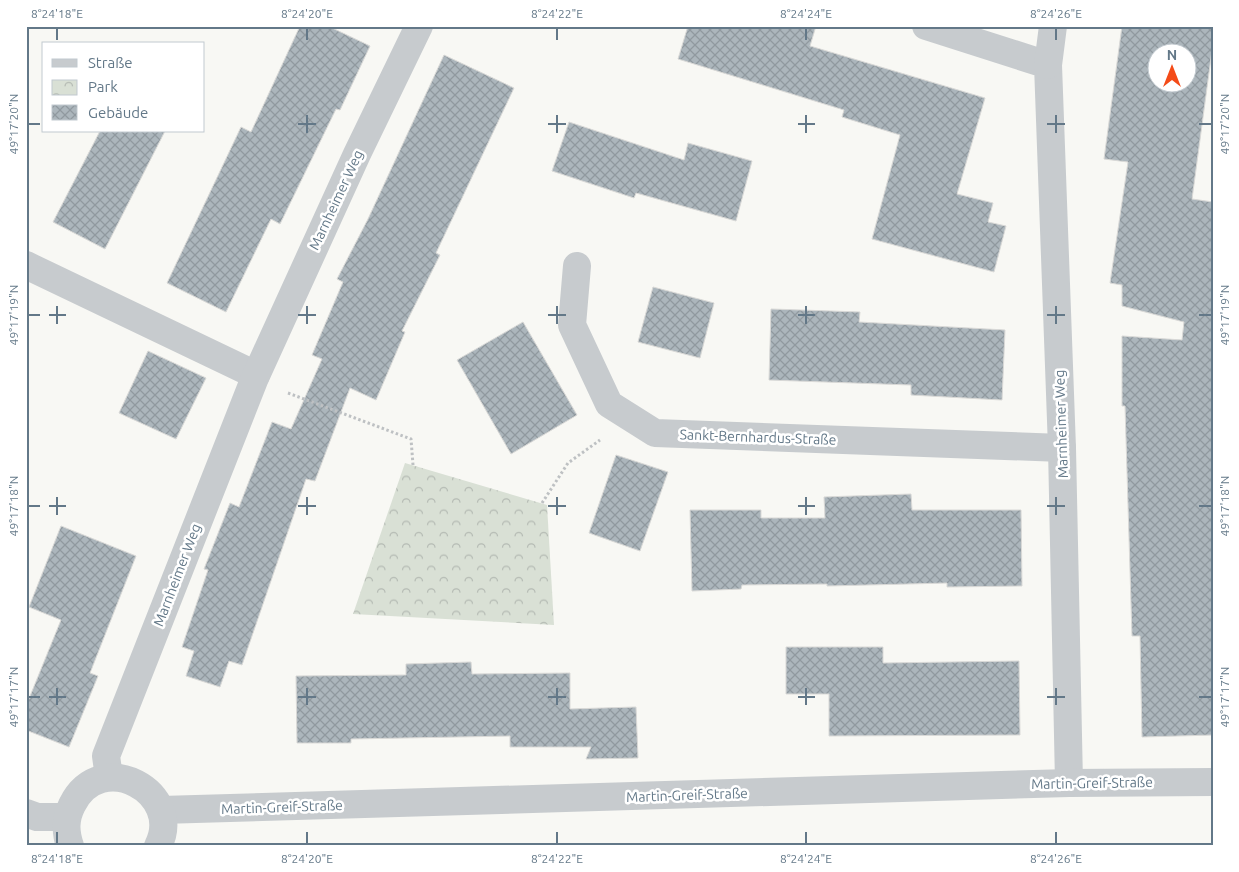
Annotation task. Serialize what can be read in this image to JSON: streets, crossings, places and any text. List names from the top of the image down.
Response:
{
  "streets": {
    "street": ["Marnheimer Weg", "Sankt-Bernhardus-Straße", "Martin-Greif-Straße"]
  },
  "crossings": [
    ["Marnheimer Weg", "Sankt-Bernhardus-Straße"],
    ["Marnheimer Weg", "Martin-Greif-Straße"]
  ],
  "legend": ["Straße", "Park", "Gebäude"],
  "north": "top",
  "coordinates": [
    "8°24'18\"E",
    "8°24'20\"E",
    "8°24'22\"E",
    "8°24'24\"E",
    "8°24'26\"E",
    "49°17'20\"N",
    "49°17'19\"N",
    "49°17'18\"N",
    "49°17'17\"N"
  ]
}
